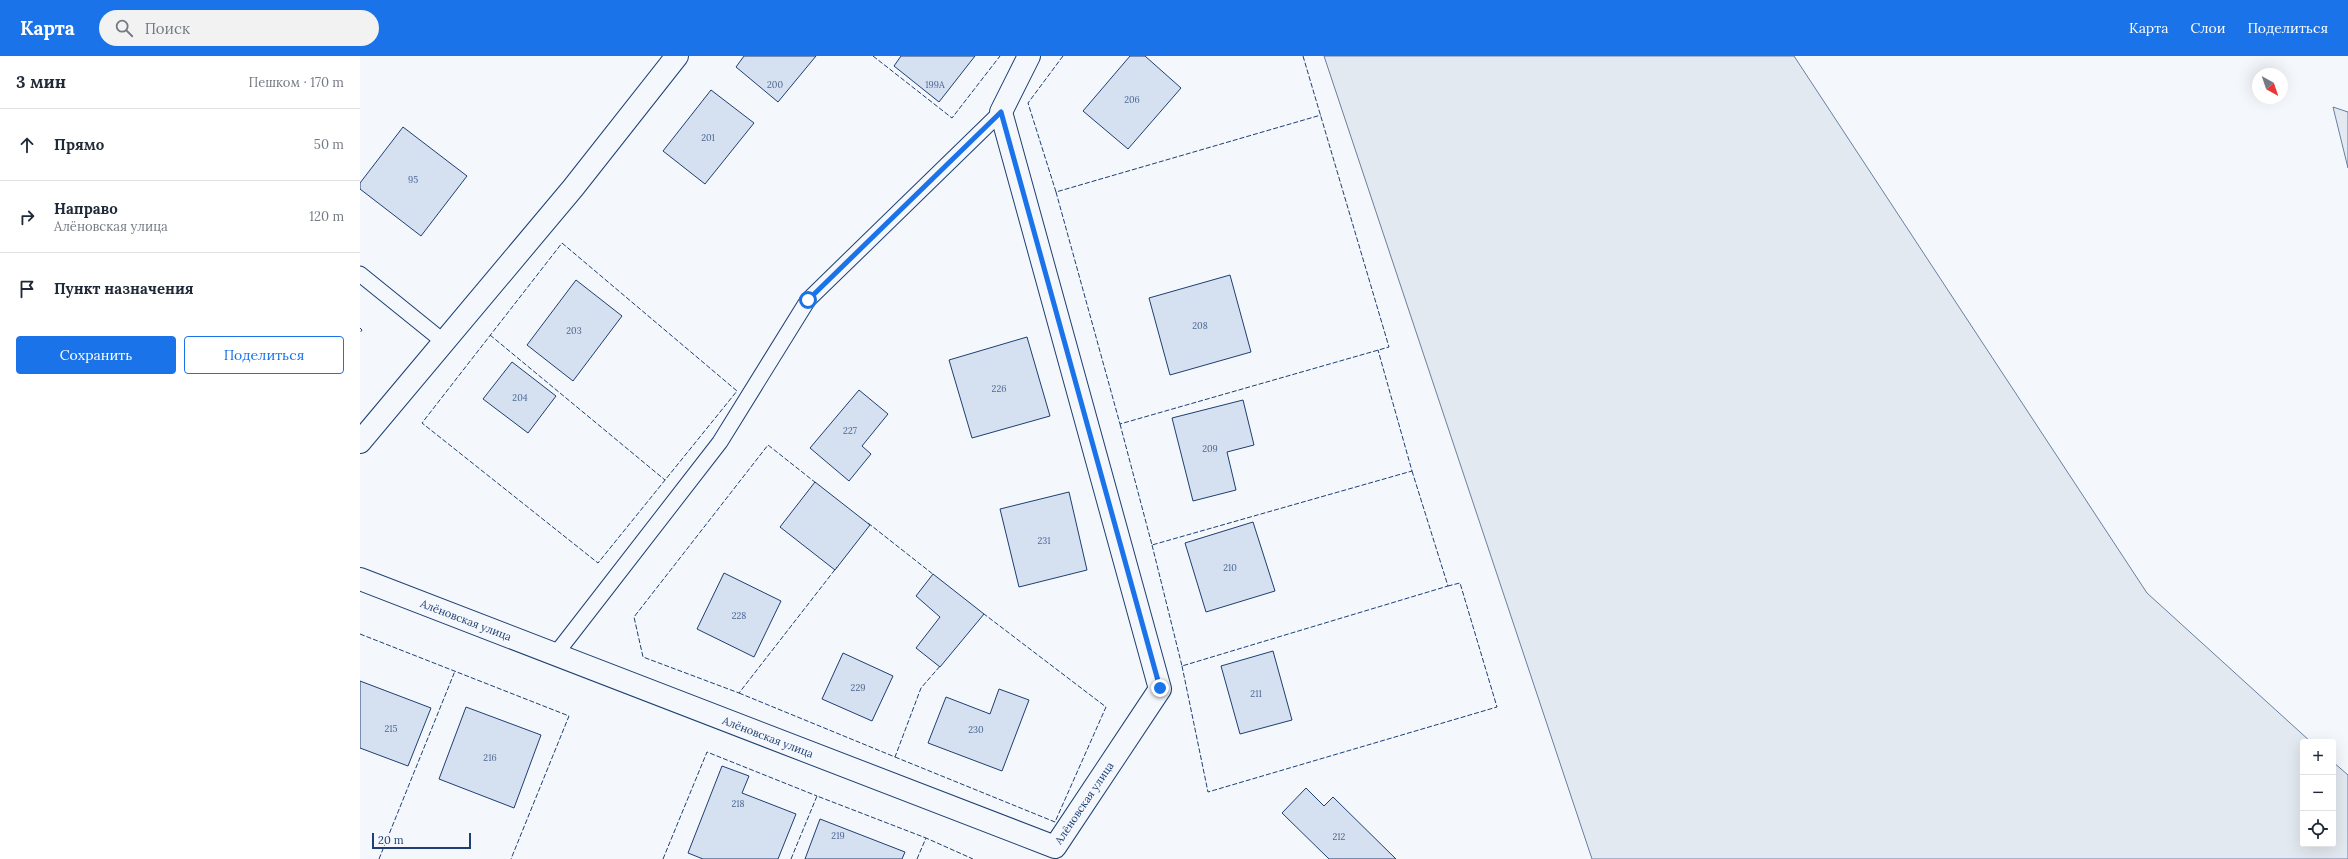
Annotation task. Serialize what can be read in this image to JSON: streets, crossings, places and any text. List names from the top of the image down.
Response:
{
  "streets": {
    "street": ["Алёновская улица"]
  },
  "house_numbers": [
    "200",
    "199А",
    "206",
    "201",
    "95",
    "208",
    "203",
    "226",
    "204",
    "227",
    "209",
    "231",
    "210",
    "228",
    "229",
    "211",
    "215",
    "230",
    "216",
    "218",
    "219",
    "212"
  ],
  "scale_bar": "20 m",
  "north": "bottom right",
  "page": {
    "header": "Карта",
    "search": "Поиск",
    "nav": ["Карта", "Слои", "Поделиться"],
    "heading": ["3 мин", "Пешком · 170 m"],
    "list": [
      ["Прямо", "50 m"],
      ["Направо", "Алёновская улица", "120 m"],
      "Пункт назначения"
    ],
    "buttons": ["Сохранить", "Поделиться"],
    "map_buttons": ["+", "−"],
    "scale": "20 m"
  }
}
